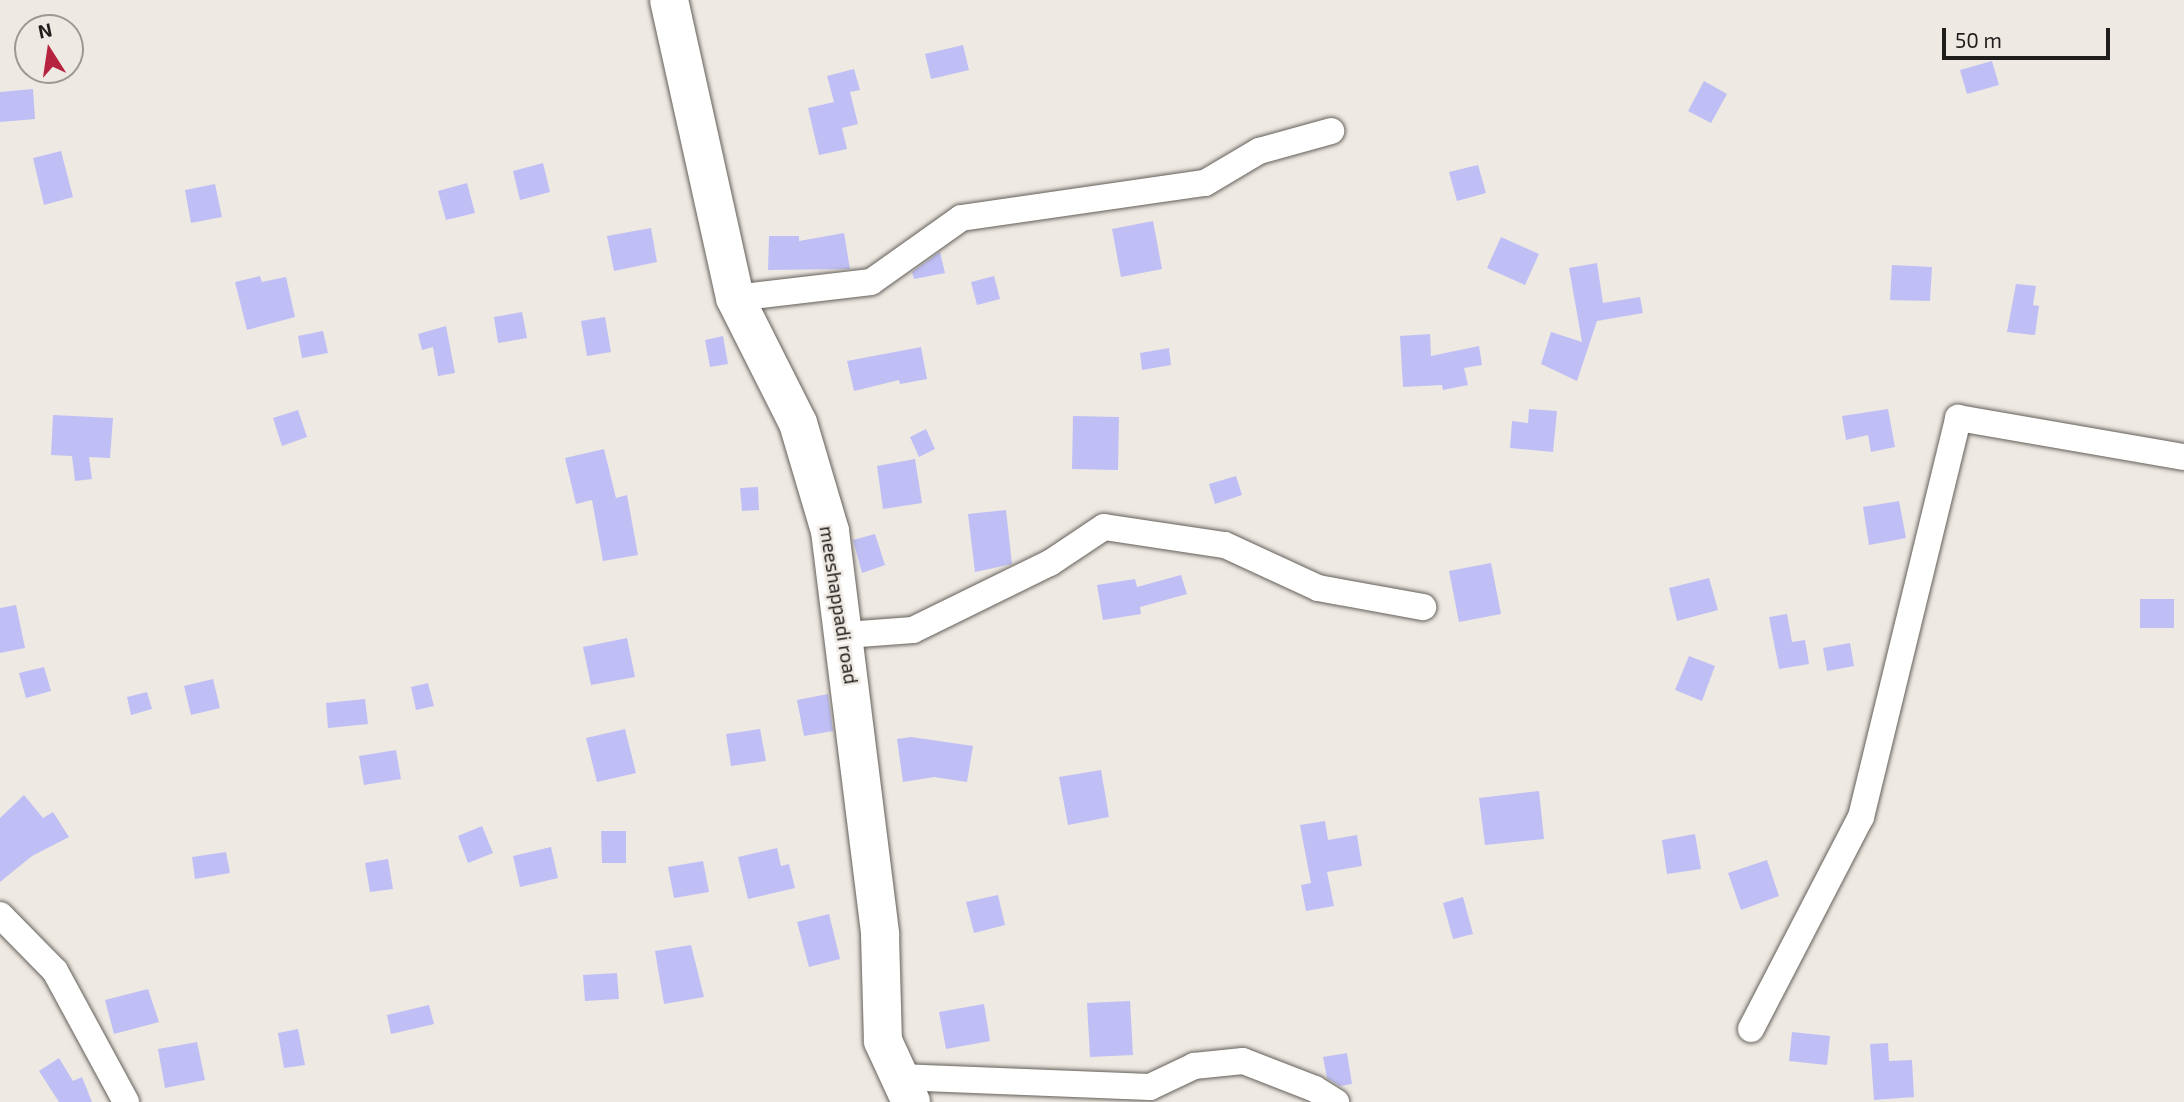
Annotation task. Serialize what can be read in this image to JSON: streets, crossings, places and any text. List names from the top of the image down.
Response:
{
  "streets": {
    "street": ["meeshappadi road"]
  },
  "scale_bar": "50 m",
  "north": "top"
}
